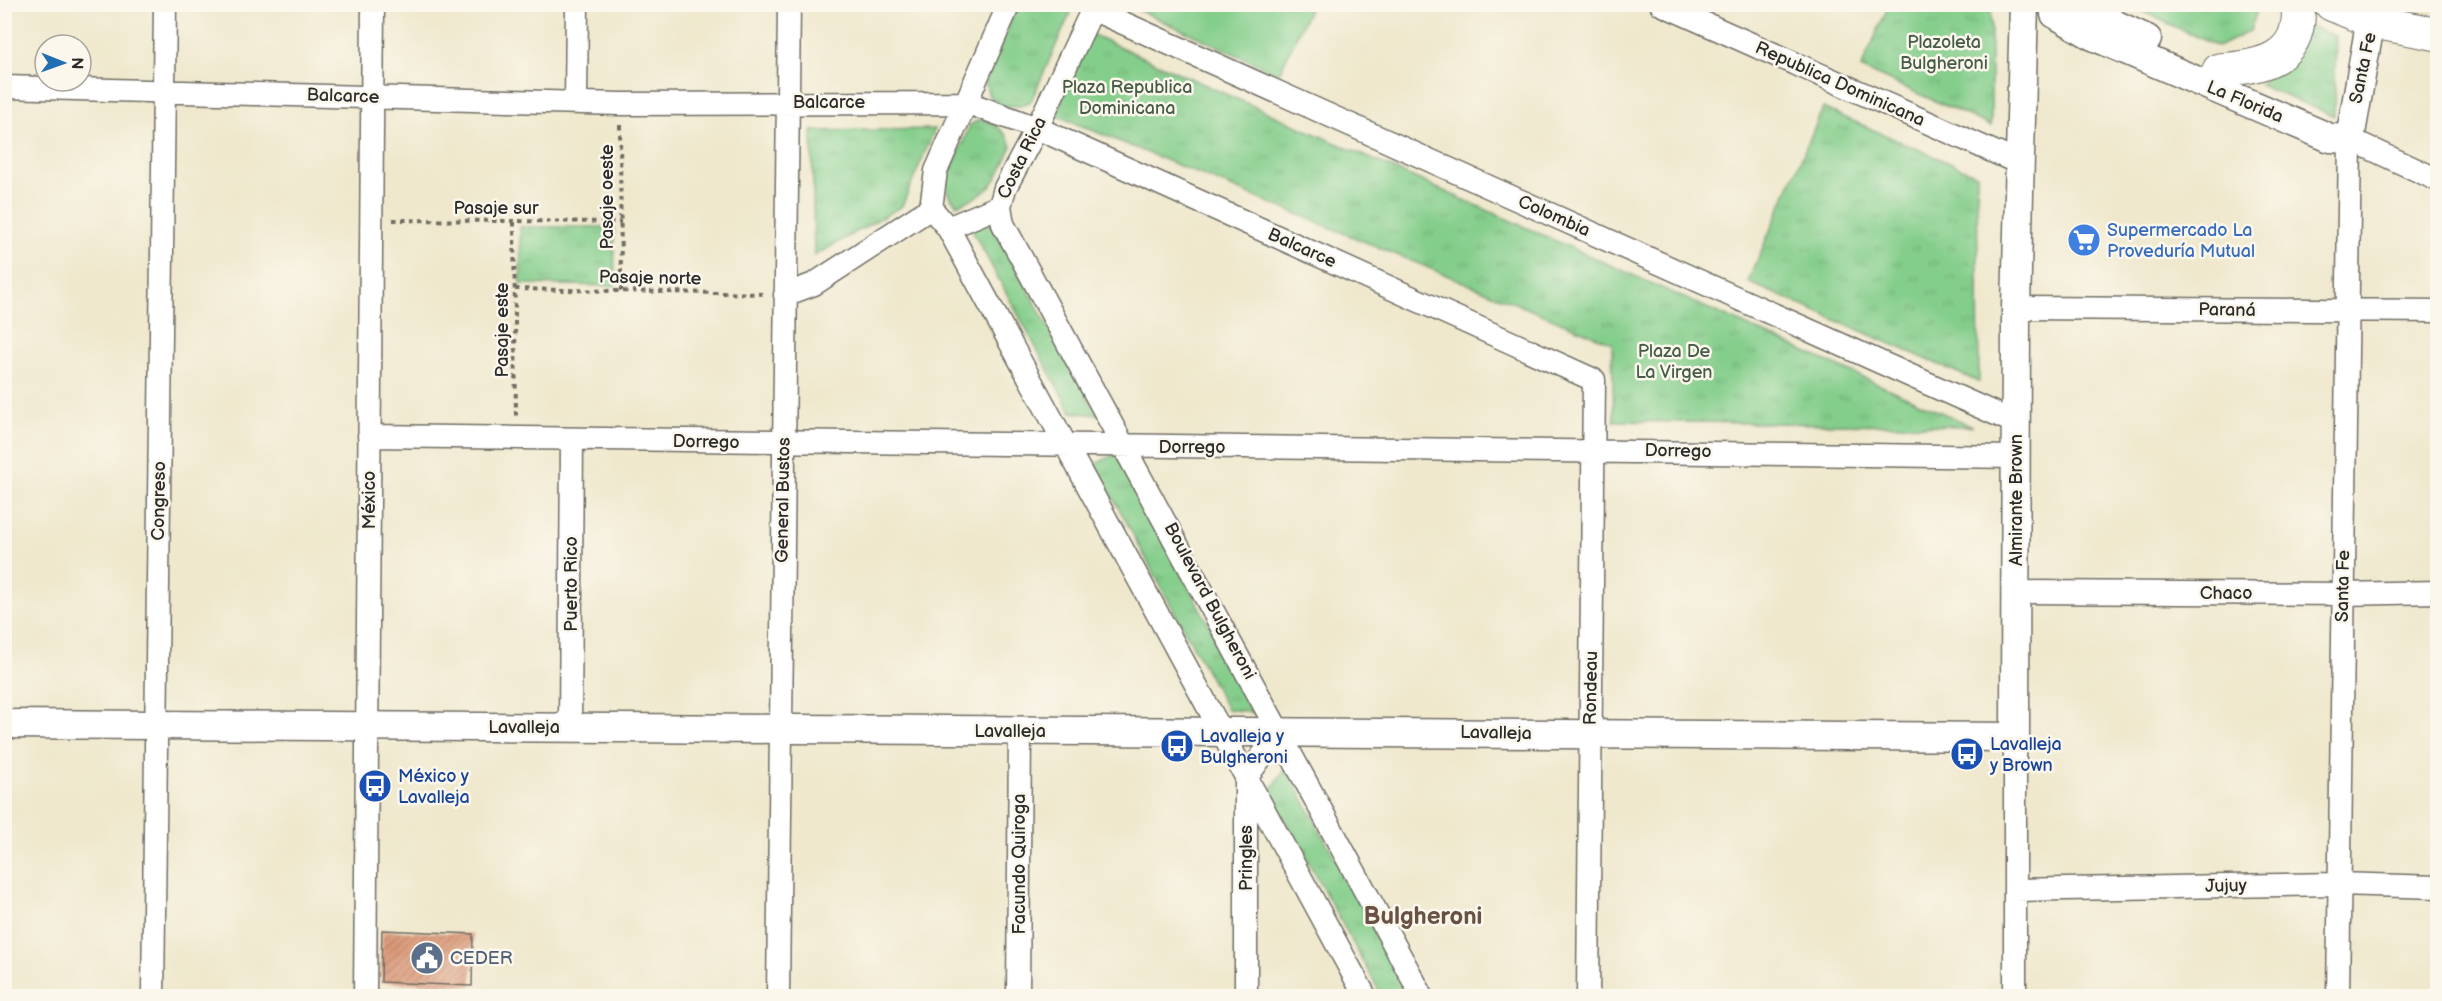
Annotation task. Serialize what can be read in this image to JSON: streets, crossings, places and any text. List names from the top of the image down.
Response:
{
  "streets": {
    "street": [
      "Santa Fe",
      "Republica Dominicana",
      "Balcarce",
      "La Florida",
      "Costa Rica",
      "Colombia",
      "Paraná",
      "Dorrego",
      "México",
      "General Bustos",
      "Almirante Brown",
      "Congreso",
      "Puerto Rico",
      "Chaco",
      "Boulevard Bulgheroni",
      "Rondeau",
      "Lavalleja",
      "Pringles",
      "Facundo Quiroga",
      "Jujuy"
    ],
    "path": [
      "Pasaje oeste",
      "Pasaje sur",
      "Pasaje norte",
      "Pasaje este"
    ]
  },
  "crossings": [
    ["Santa Fe", "La Florida"],
    ["Santa Fe", "Paraná"],
    ["Santa Fe", "Chaco"],
    ["Santa Fe", "Jujuy"],
    ["Republica Dominicana", "Almirante Brown"],
    ["Balcarce", "Costa Rica"],
    ["Balcarce", "Pasaje oeste"],
    ["Balcarce", "México"],
    ["Balcarce", "General Bustos"],
    ["Balcarce", "Congreso"],
    ["Balcarce", "Rondeau"],
    ["La Florida", "Almirante Brown"],
    ["Costa Rica", "Colombia"],
    ["Costa Rica", "Boulevard Bulgheroni"],
    ["Pasaje oeste", "Pasaje sur"],
    ["Pasaje oeste", "Pasaje norte"],
    ["Pasaje sur", "Pasaje este"],
    ["Pasaje sur", "México"],
    ["Colombia", "Almirante Brown"],
    ["Pasaje norte", "Pasaje este"],
    ["Pasaje norte", "General Bustos"],
    ["Paraná", "Almirante Brown"],
    ["Pasaje este", "Dorrego"],
    ["Dorrego", "México"],
    ["Dorrego", "General Bustos"],
    ["Dorrego", "Almirante Brown"],
    ["Dorrego", "Puerto Rico"],
    ["Dorrego", "Boulevard Bulgheroni"],
    ["Dorrego", "Rondeau"],
    ["México", "Lavalleja"],
    ["General Bustos", "Lavalleja"],
    ["Almirante Brown", "Chaco"],
    ["Almirante Brown", "Lavalleja"],
    ["Almirante Brown", "Jujuy"],
    ["Congreso", "Lavalleja"],
    ["Puerto Rico", "Lavalleja"],
    ["Boulevard Bulgheroni", "Lavalleja"],
    ["Rondeau", "Lavalleja"],
    ["Lavalleja", "Facundo Quiroga"]
  ],
  "districts": ["Bulgheroni"],
  "parks": ["Plazoleta Bulgheroni", "Plaza Republica Dominicana", "Plaza De La Virgen"],
  "places": {
    "supermarket": ["Supermercado La Proveduría Mutual"],
    "bus stop": ["Lavalleja y Bulgheroni", "Lavalleja y Brown", "México y Lavalleja"],
    "public building": ["CEDER"]
  },
  "north": "right"
}
